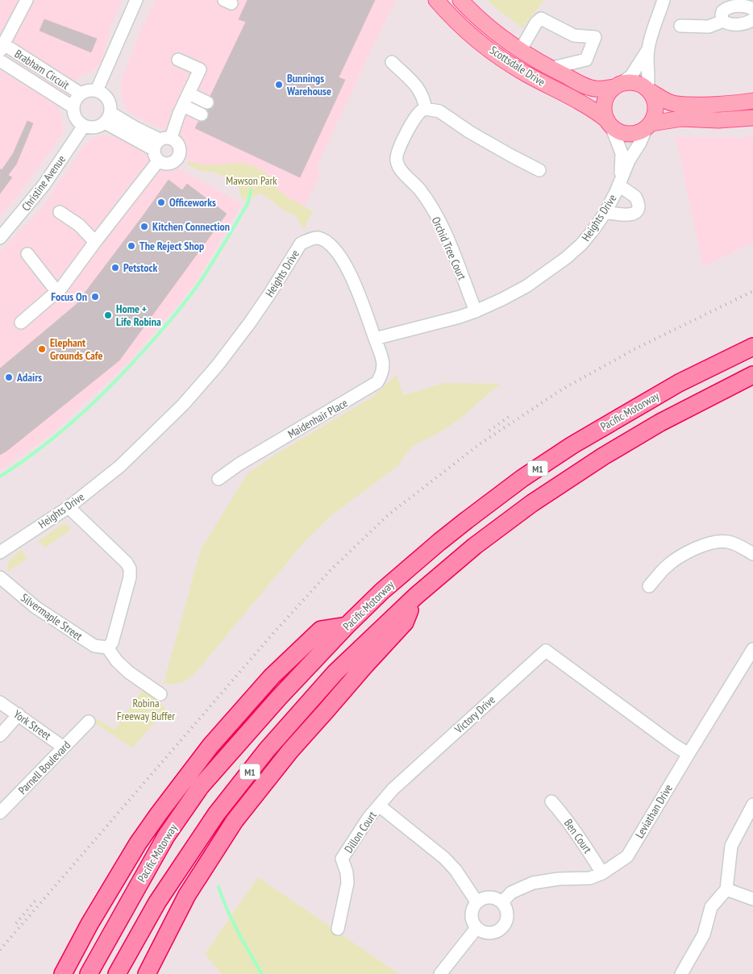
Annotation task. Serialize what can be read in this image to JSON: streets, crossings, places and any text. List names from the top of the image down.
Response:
{
  "streets": {
    "highway": ["Pacific Motorway", "M1"],
    "main road": ["Scottsdale Drive"],
    "street": [
      "Brabham Circuit",
      "Christine Avenue",
      "Heights Drive",
      "Orchid Tree Court",
      "Maidenhair Place",
      "Silvermaple Street",
      "Victory Drive",
      "York Street",
      "Parnell Boulevard",
      "Leviathan Drive",
      "Dillon Court",
      "Ben Court"
    ]
  },
  "crossings": [
    ["Scottsdale Drive", "Heights Drive"],
    ["Brabham Circuit", "Christine Avenue"],
    ["Heights Drive", "Orchid Tree Court"],
    ["Heights Drive", "Maidenhair Place"],
    ["Victory Drive", "Leviathan Drive"],
    ["Victory Drive", "Dillon Court"],
    ["York Street", "Parnell Boulevard"],
    ["Leviathan Drive", "Ben Court"]
  ],
  "parks": ["Mawson Park", "Robina Freeway Buffer"],
  "places": [
    "Bunnings Warehouse",
    "Officeworks",
    "Kitchen Connection",
    "The Reject Shop",
    "Petstock",
    "Focus On",
    "Home + Life Robina",
    "Elephant Grounds Cafe",
    "Adairs"
  ]
}
